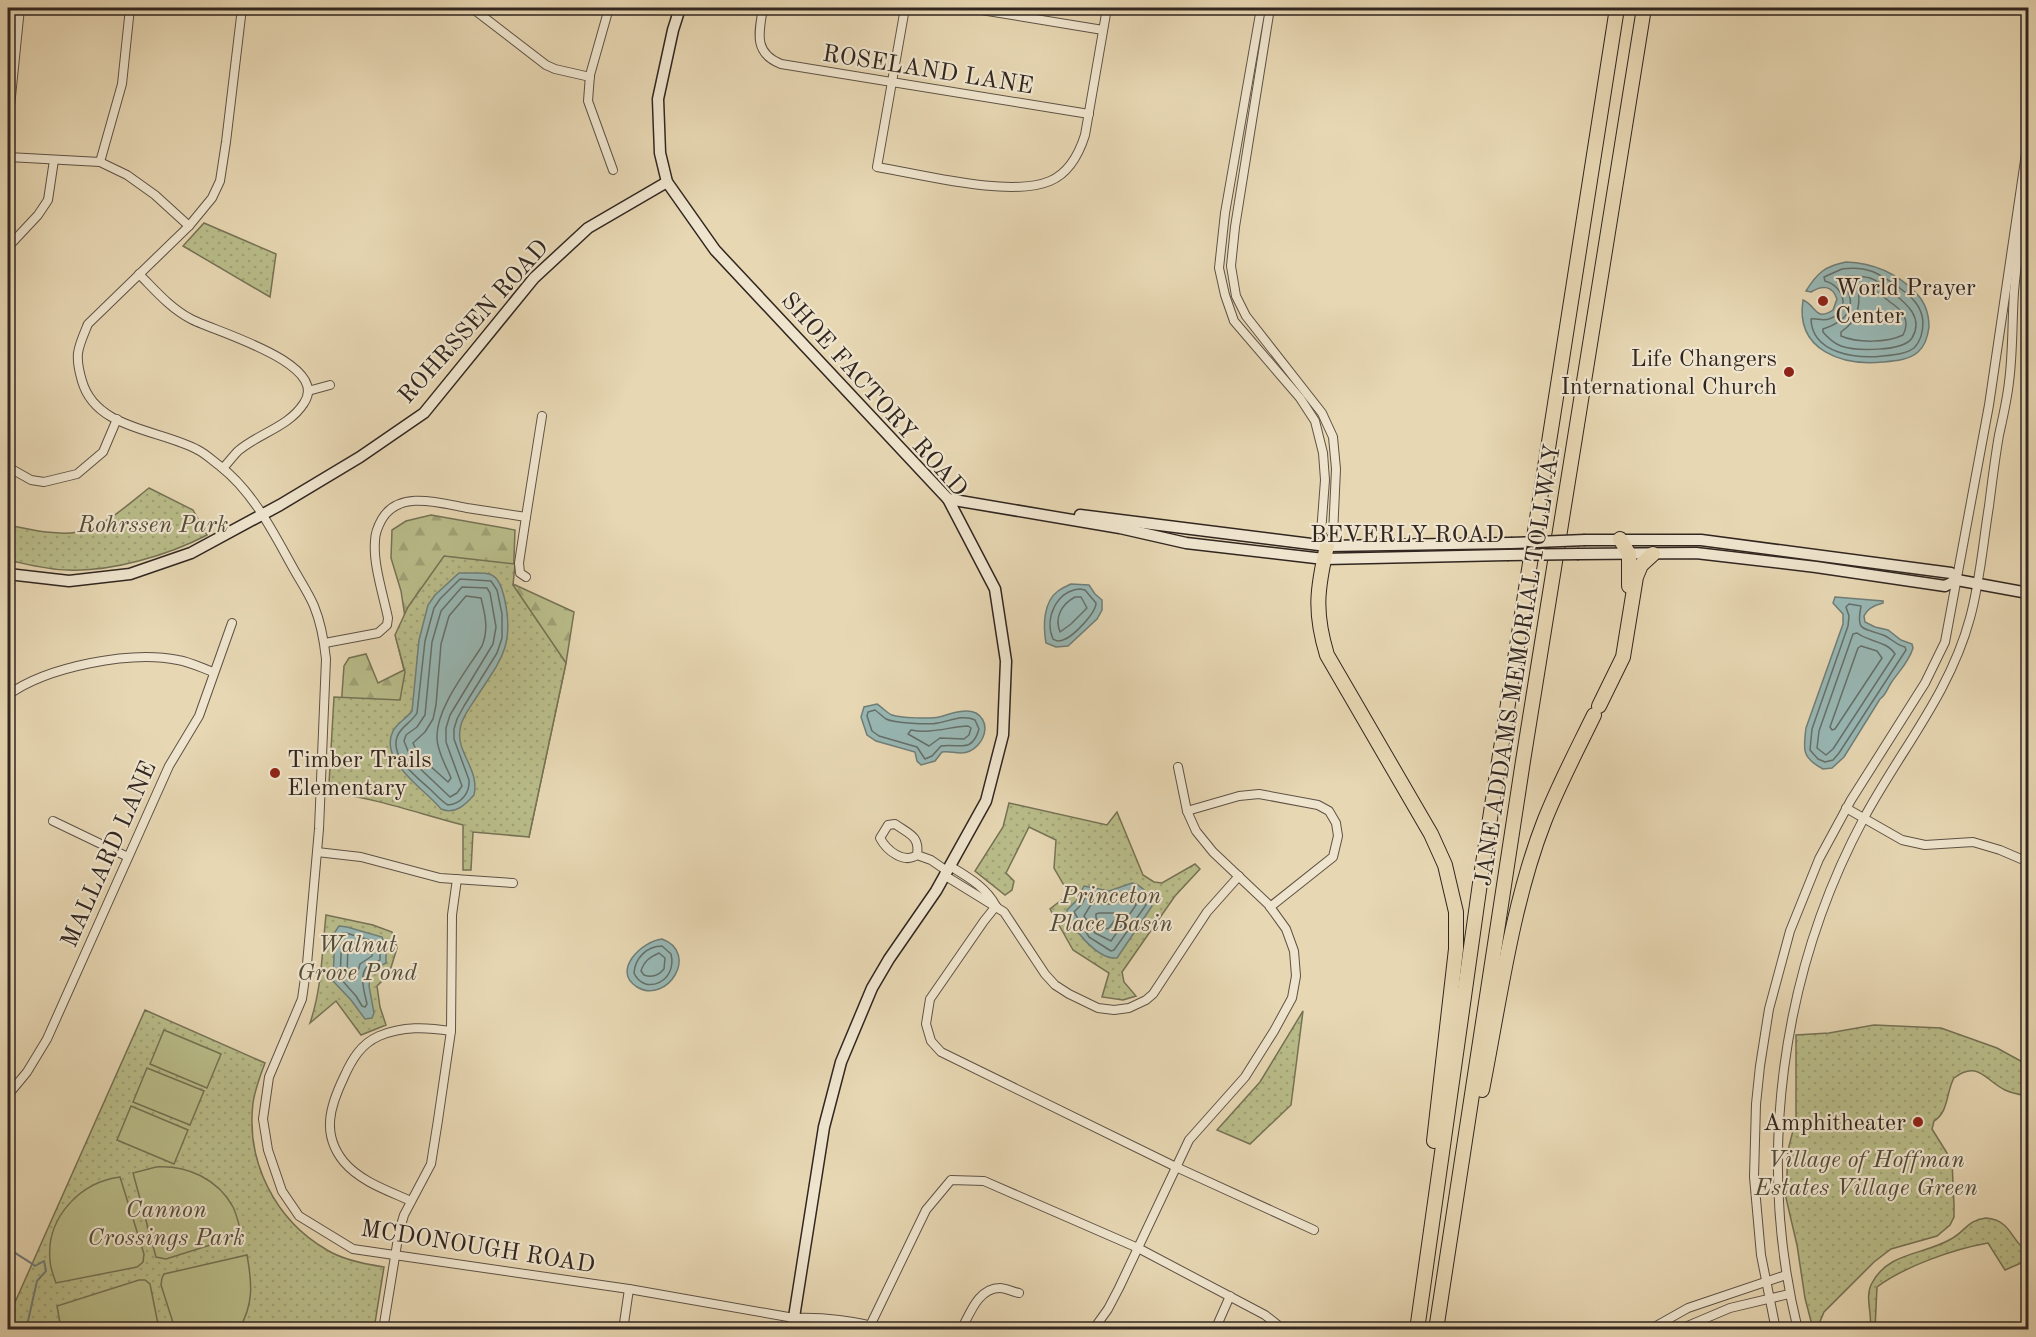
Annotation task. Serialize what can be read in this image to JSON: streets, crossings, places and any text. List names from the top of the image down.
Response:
{
  "streets": {
    "highway": ["JANE ADDAMS MEMORIAL TOLLWAY"],
    "street": [
      "ROSELAND LANE",
      "ROHRSSEN ROAD",
      "SHOE FACTORY ROAD",
      "BEVERLY ROAD",
      "MALLARD LANE",
      "MCDONOUGH ROAD"
    ]
  },
  "crossings": [
    ["ROHRSSEN ROAD", "SHOE FACTORY ROAD"],
    ["ROHRSSEN ROAD", "MCDONOUGH ROAD"],
    ["SHOE FACTORY ROAD", "BEVERLY ROAD"],
    ["SHOE FACTORY ROAD", "MCDONOUGH ROAD"]
  ],
  "parks": [
    "Rohrssen Park",
    "Princeton Place Basin",
    "Walnut Grove Pond",
    "Village of Hoffman Estates Village Green",
    "Cannon Crossings Park"
  ],
  "places": [
    "World Prayer Center",
    "Life Changers International Church",
    "Timber Trails Elementary",
    "Amphitheater"
  ]
}
